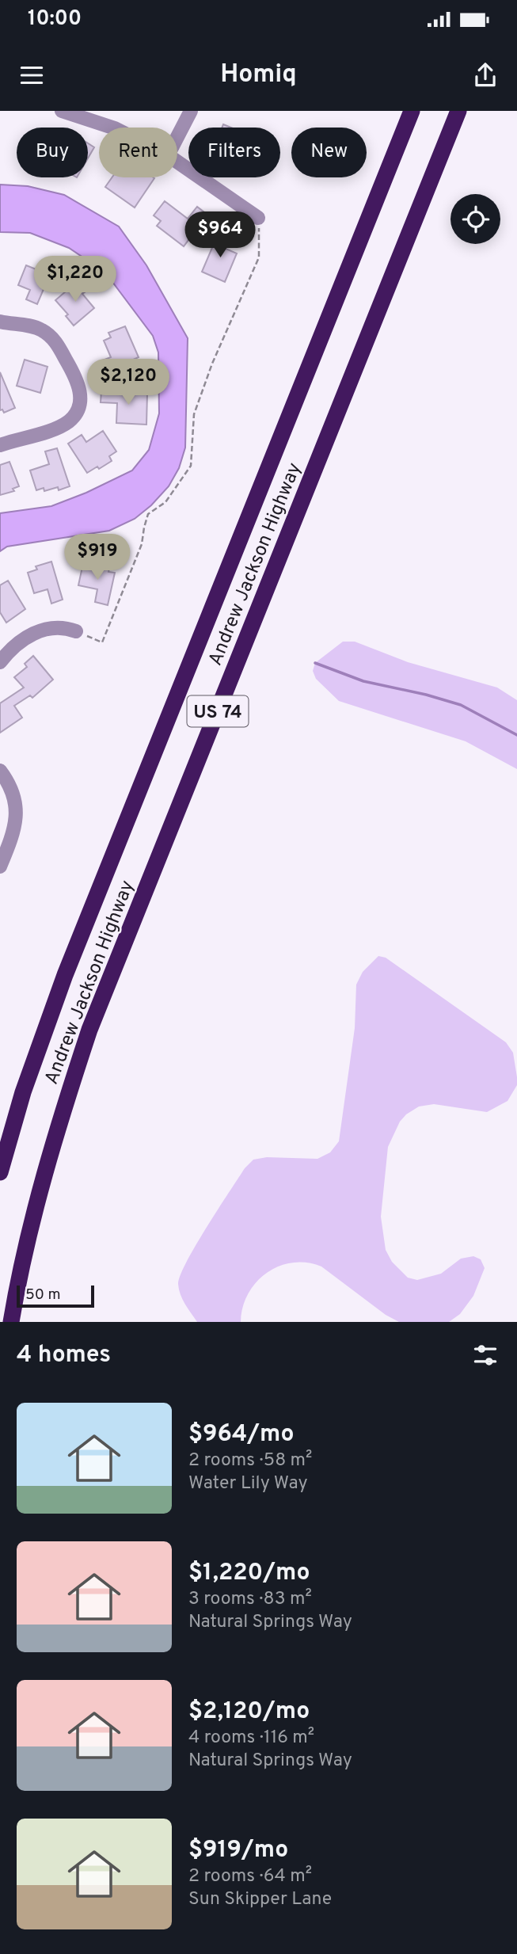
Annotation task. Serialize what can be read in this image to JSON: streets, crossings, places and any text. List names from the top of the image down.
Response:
{
  "streets": {
    "highway": ["Andrew Jackson Highway", "US 74"]
  },
  "scale_bar": "50 m",
  "page": {
    "status": "10:00",
    "header": "Homiq",
    "chip": [
      "Buy",
      "Rent",
      "Filters",
      "New"
    ],
    "price": [
      "$964",
      "$1,220",
      "$2,120",
      "$919"
    ],
    "scale": "50 m",
    "heading": "4 homes",
    "list": [
      {
        "name": "$964/mo",
        "note": "2 rooms · 58 m² · Water Lily Way"
      },
      {
        "name": "$1,220/mo",
        "note": "3 rooms · 83 m² · Natural Springs Way"
      },
      {
        "name": "$2,120/mo",
        "note": "4 rooms · 116 m² · Natural Springs Way"
      },
      {
        "name": "$919/mo",
        "note": "2 rooms · 64 m² · Sun Skipper Lane"
      }
    ]
  }
}
